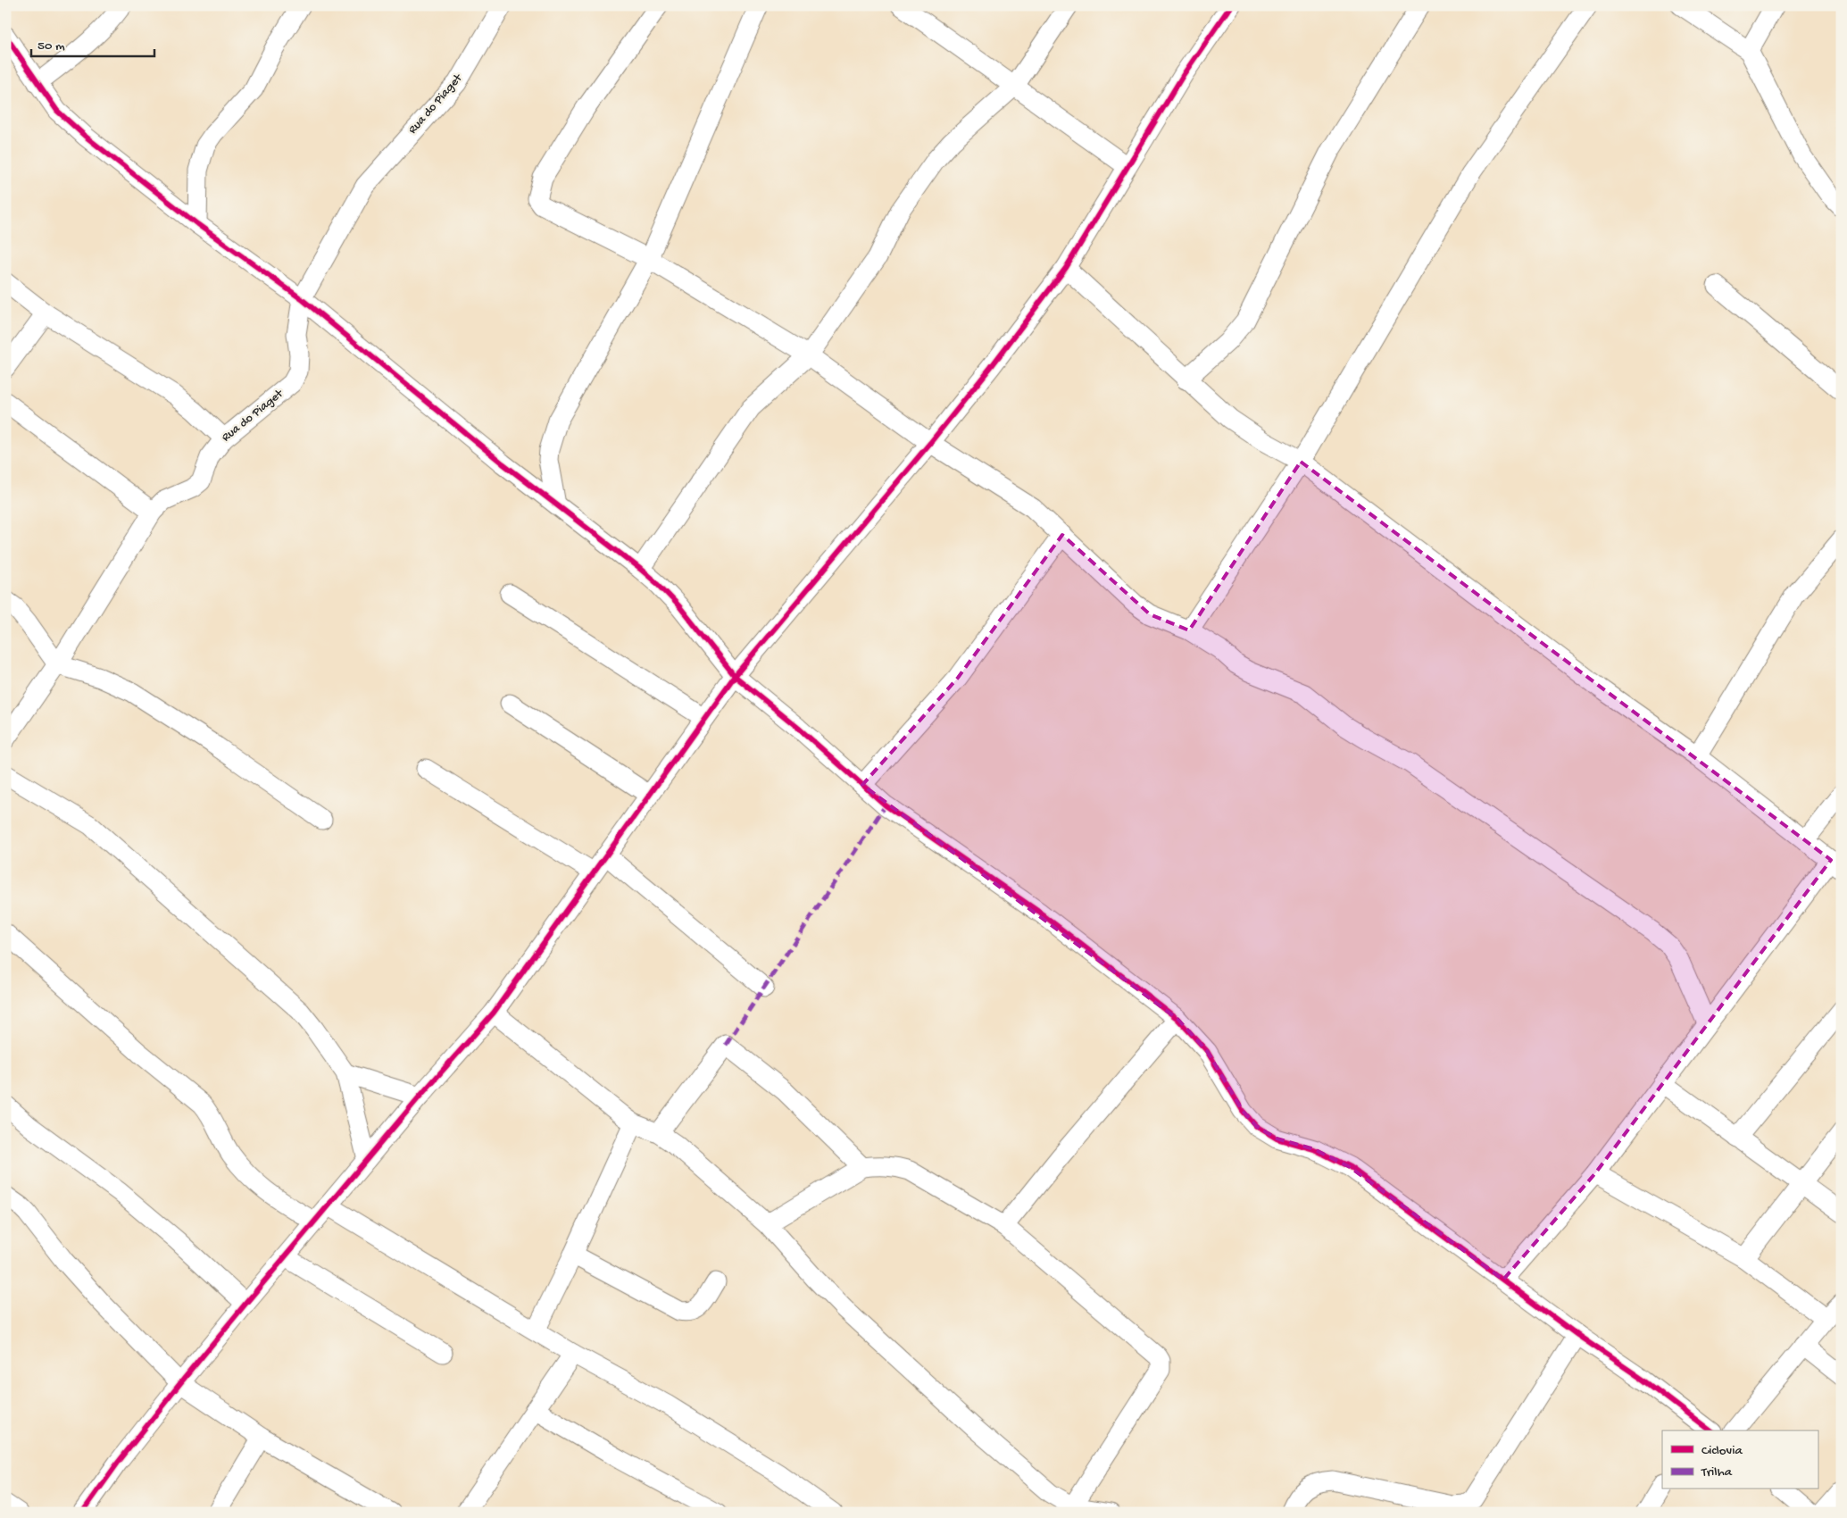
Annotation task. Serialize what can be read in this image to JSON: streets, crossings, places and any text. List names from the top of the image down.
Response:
{
  "streets": {
    "street": ["Rua do Piaget"]
  },
  "legend": ["Ciclovia", "Trilha"],
  "scale_bar": "50 m"
}
